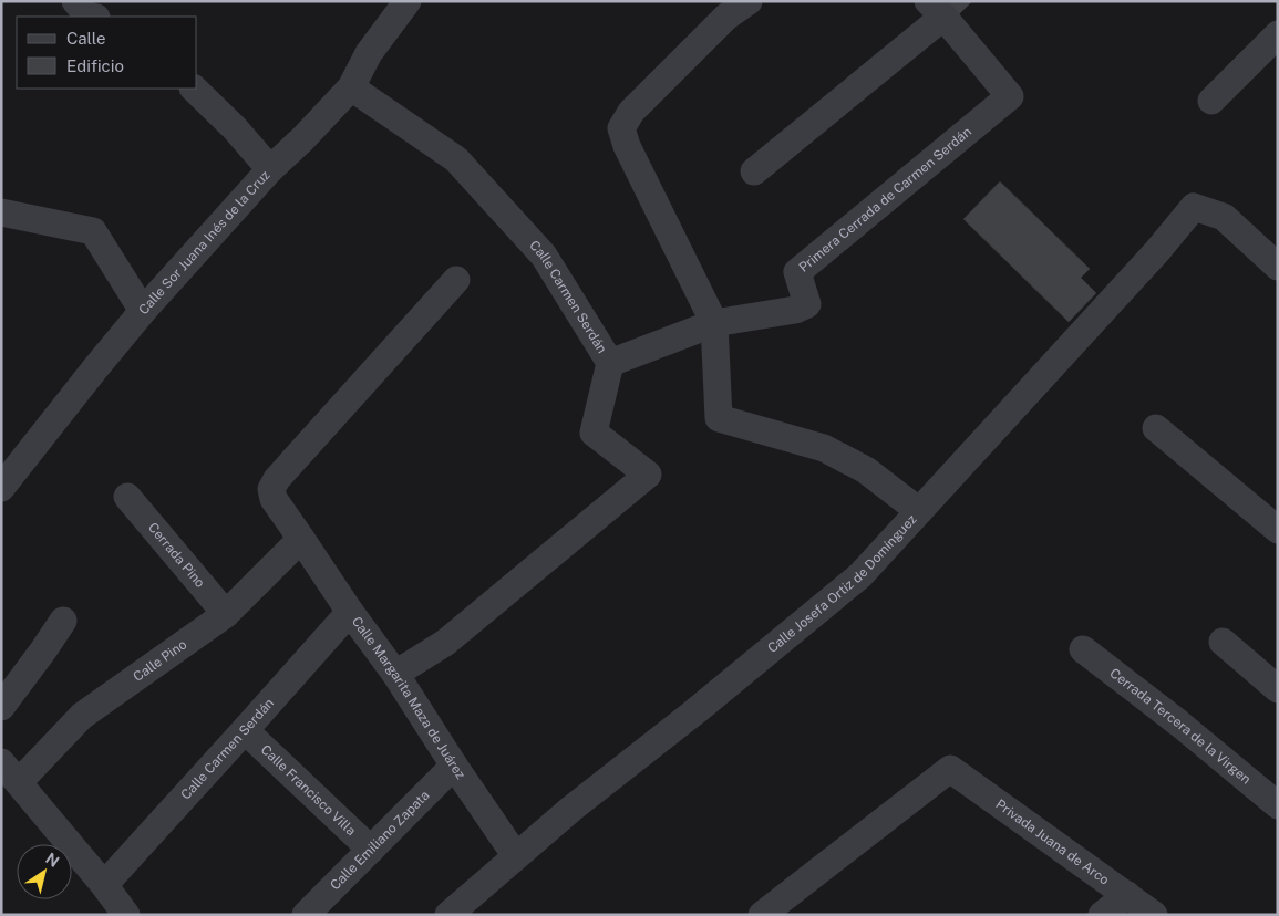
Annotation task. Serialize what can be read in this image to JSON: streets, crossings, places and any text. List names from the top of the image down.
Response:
{
  "streets": {
    "street": [
      "Primera Cerrada de Carmen Serdán",
      "Calle Sor Juana Inés de la Cruz",
      "Calle Carmen Serdán",
      "Cerrada Pino",
      "Calle Josefa Ortiz de Domínguez",
      "Calle Pino",
      "Calle Margarita Maza de Juárez",
      "Cerrada Tercera de la Virgen",
      "Calle Francisco Villa",
      "Calle Emiliano Zapata",
      "Privada Juana de Arco"
    ]
  },
  "crossings": [
    ["Primera Cerrada de Carmen Serdán", "Calle Carmen Serdán"],
    ["Calle Sor Juana Inés de la Cruz", "Calle Carmen Serdán"],
    ["Calle Carmen Serdán", "Calle Margarita Maza de Juárez"],
    ["Calle Carmen Serdán", "Calle Francisco Villa"],
    ["Cerrada Pino", "Calle Pino"],
    ["Calle Josefa Ortiz de Domínguez", "Calle Margarita Maza de Juárez"],
    ["Calle Pino", "Calle Margarita Maza de Juárez"],
    ["Calle Margarita Maza de Juárez", "Calle Emiliano Zapata"],
    ["Calle Francisco Villa", "Calle Emiliano Zapata"]
  ],
  "legend": ["Calle", "Edificio"],
  "north": "top right"
}
